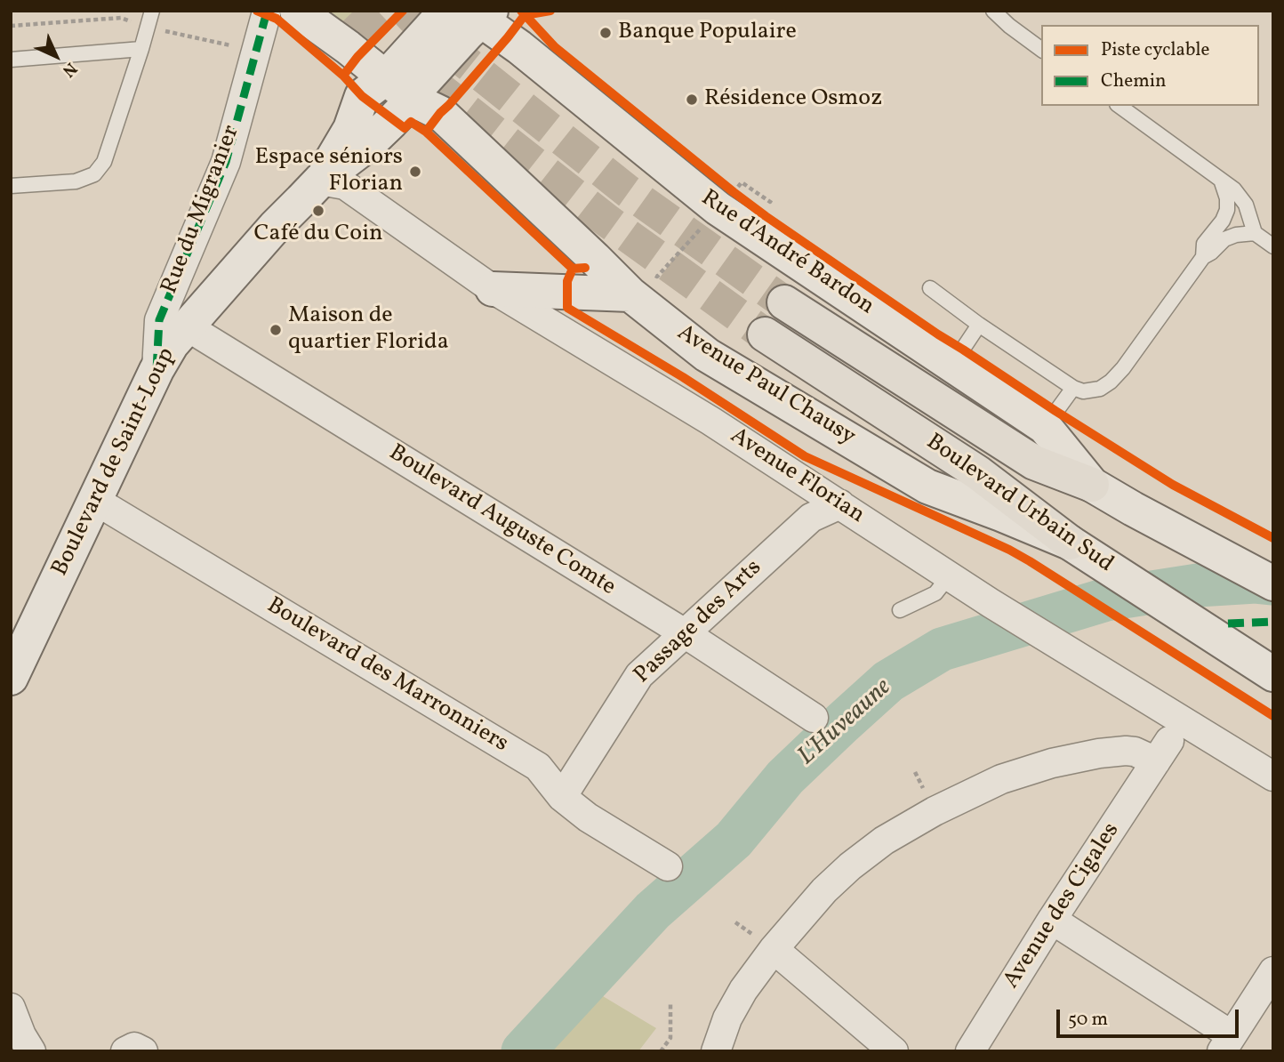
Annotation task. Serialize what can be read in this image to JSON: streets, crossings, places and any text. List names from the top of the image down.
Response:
{
  "streets": {
    "highway": ["Boulevard Urbain Sud"],
    "main road": ["Rue d'André Bardon", "Avenue Paul Chausy", "Boulevard de Saint-Loup"],
    "street": [
      "Rue du Migranier",
      "Avenue Florian",
      "Boulevard Auguste Comte",
      "Passage des Arts",
      "Boulevard des Marronniers",
      "Avenue des Cigales"
    ]
  },
  "crossings": [
    ["Rue du Migranier", "Avenue Paul Chausy"],
    ["Rue du Migranier", "Boulevard de Saint-Loup"],
    ["Rue d'André Bardon", "Boulevard Urbain Sud"],
    ["Avenue Paul Chausy", "Boulevard Urbain Sud"],
    ["Boulevard de Saint-Loup", "Avenue Florian"],
    ["Boulevard de Saint-Loup", "Boulevard Auguste Comte"],
    ["Boulevard de Saint-Loup", "Boulevard des Marronniers"],
    ["Avenue Florian", "Passage des Arts"],
    ["Boulevard Auguste Comte", "Passage des Arts"],
    ["Passage des Arts", "Boulevard des Marronniers"]
  ],
  "water": ["L'Huveaune"],
  "places": [
    "Banque Populaire",
    "Résidence Osmoz",
    "Espace séniors Florian",
    "Café du Coin",
    "Maison de quartier Florida"
  ],
  "legend": ["Piste cyclable", "Chemin"],
  "scale_bar": "50 m",
  "north": "bottom right"
}
